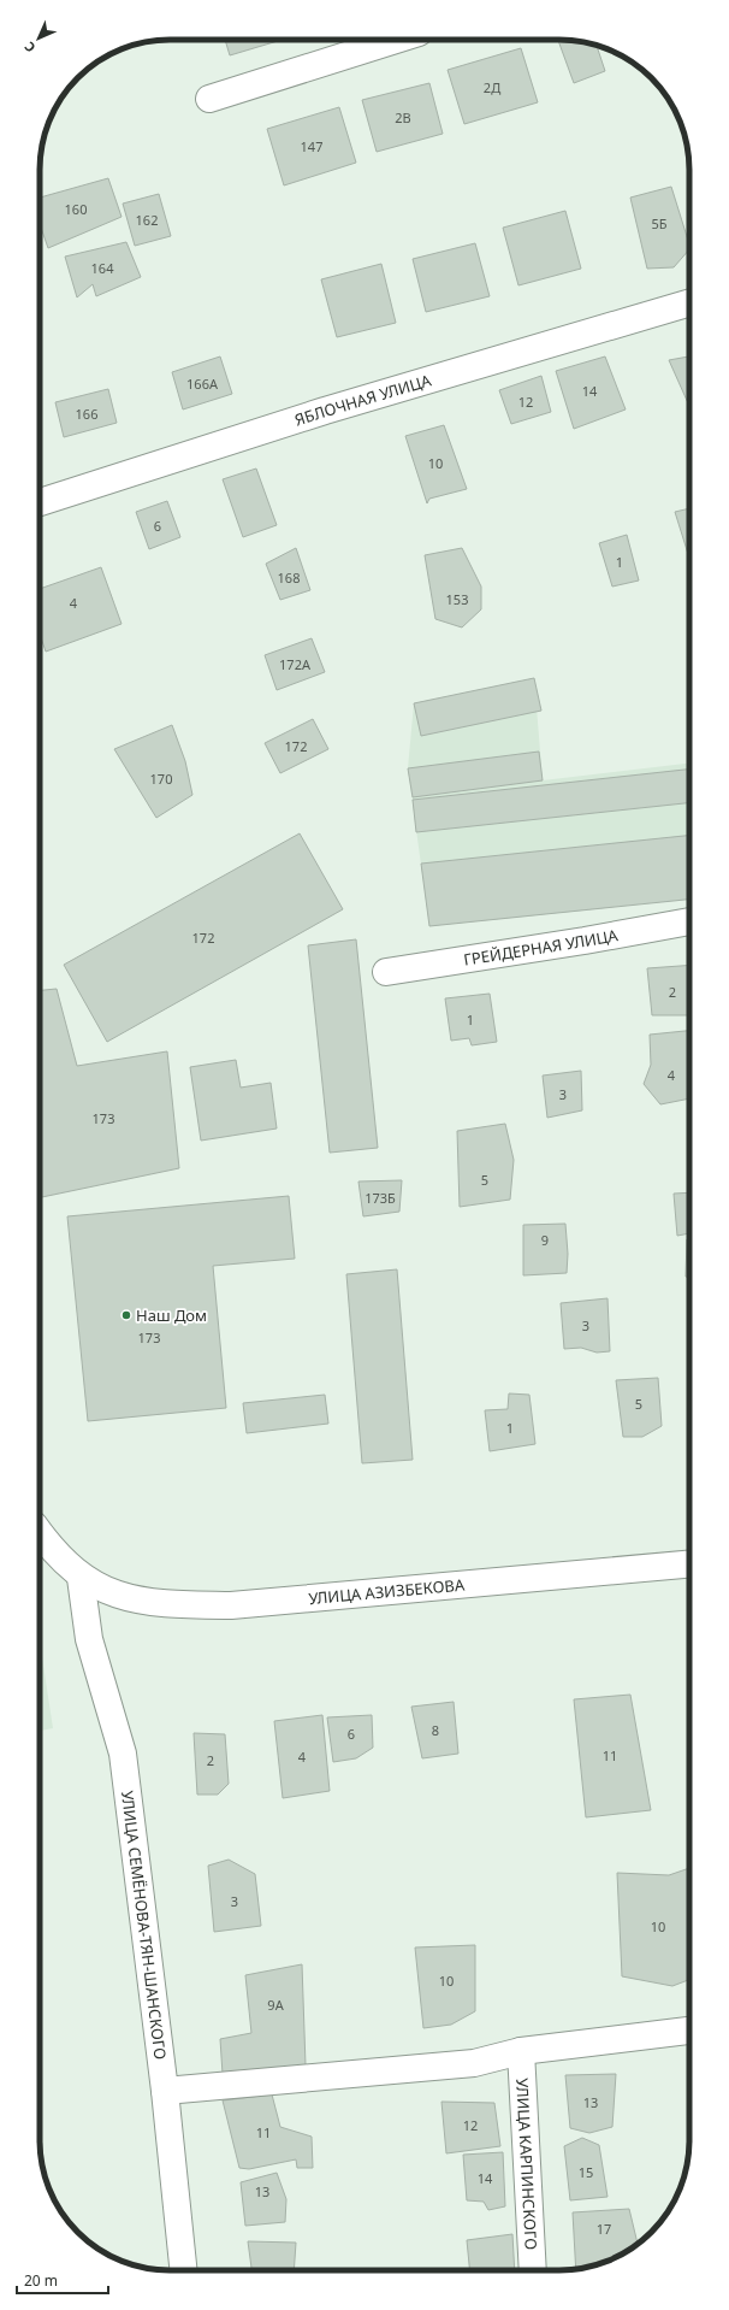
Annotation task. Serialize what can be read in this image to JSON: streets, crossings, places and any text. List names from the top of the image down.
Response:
{
  "streets": {
    "street": [
      "ЯБЛОЧНАЯ УЛИЦА",
      "ГРЕЙДЕРНАЯ УЛИЦА",
      "УЛИЦА АЗИЗБЕКОВА",
      "УЛИЦА СЕМЁНОВА-ТЯН-ШАНСКОГО",
      "УЛИЦА КАРПИНСКОГО"
    ]
  },
  "crossings": [
    ["УЛИЦА АЗИЗБЕКОВА", "УЛИЦА СЕМЁНОВА-ТЯН-ШАНСКОГО"]
  ],
  "places": ["Наш Дом"],
  "house_numbers": [
    "2Д",
    "2В",
    "147",
    "160",
    "162",
    "5Б",
    "164",
    "166А",
    "14",
    "12",
    "166",
    "10",
    "6",
    "1",
    "168",
    "153",
    "4",
    "172А",
    "172",
    "170",
    "172",
    "2",
    "1",
    "4",
    "3",
    "173",
    "5",
    "173Б",
    "9",
    "3",
    "173",
    "5",
    "1",
    "8",
    "6",
    "11",
    "4",
    "2",
    "3",
    "10",
    "10",
    "9А",
    "13",
    "12",
    "11",
    "15",
    "14",
    "13",
    "17"
  ],
  "scale_bar": "20 m",
  "north": "bottom left"
}
